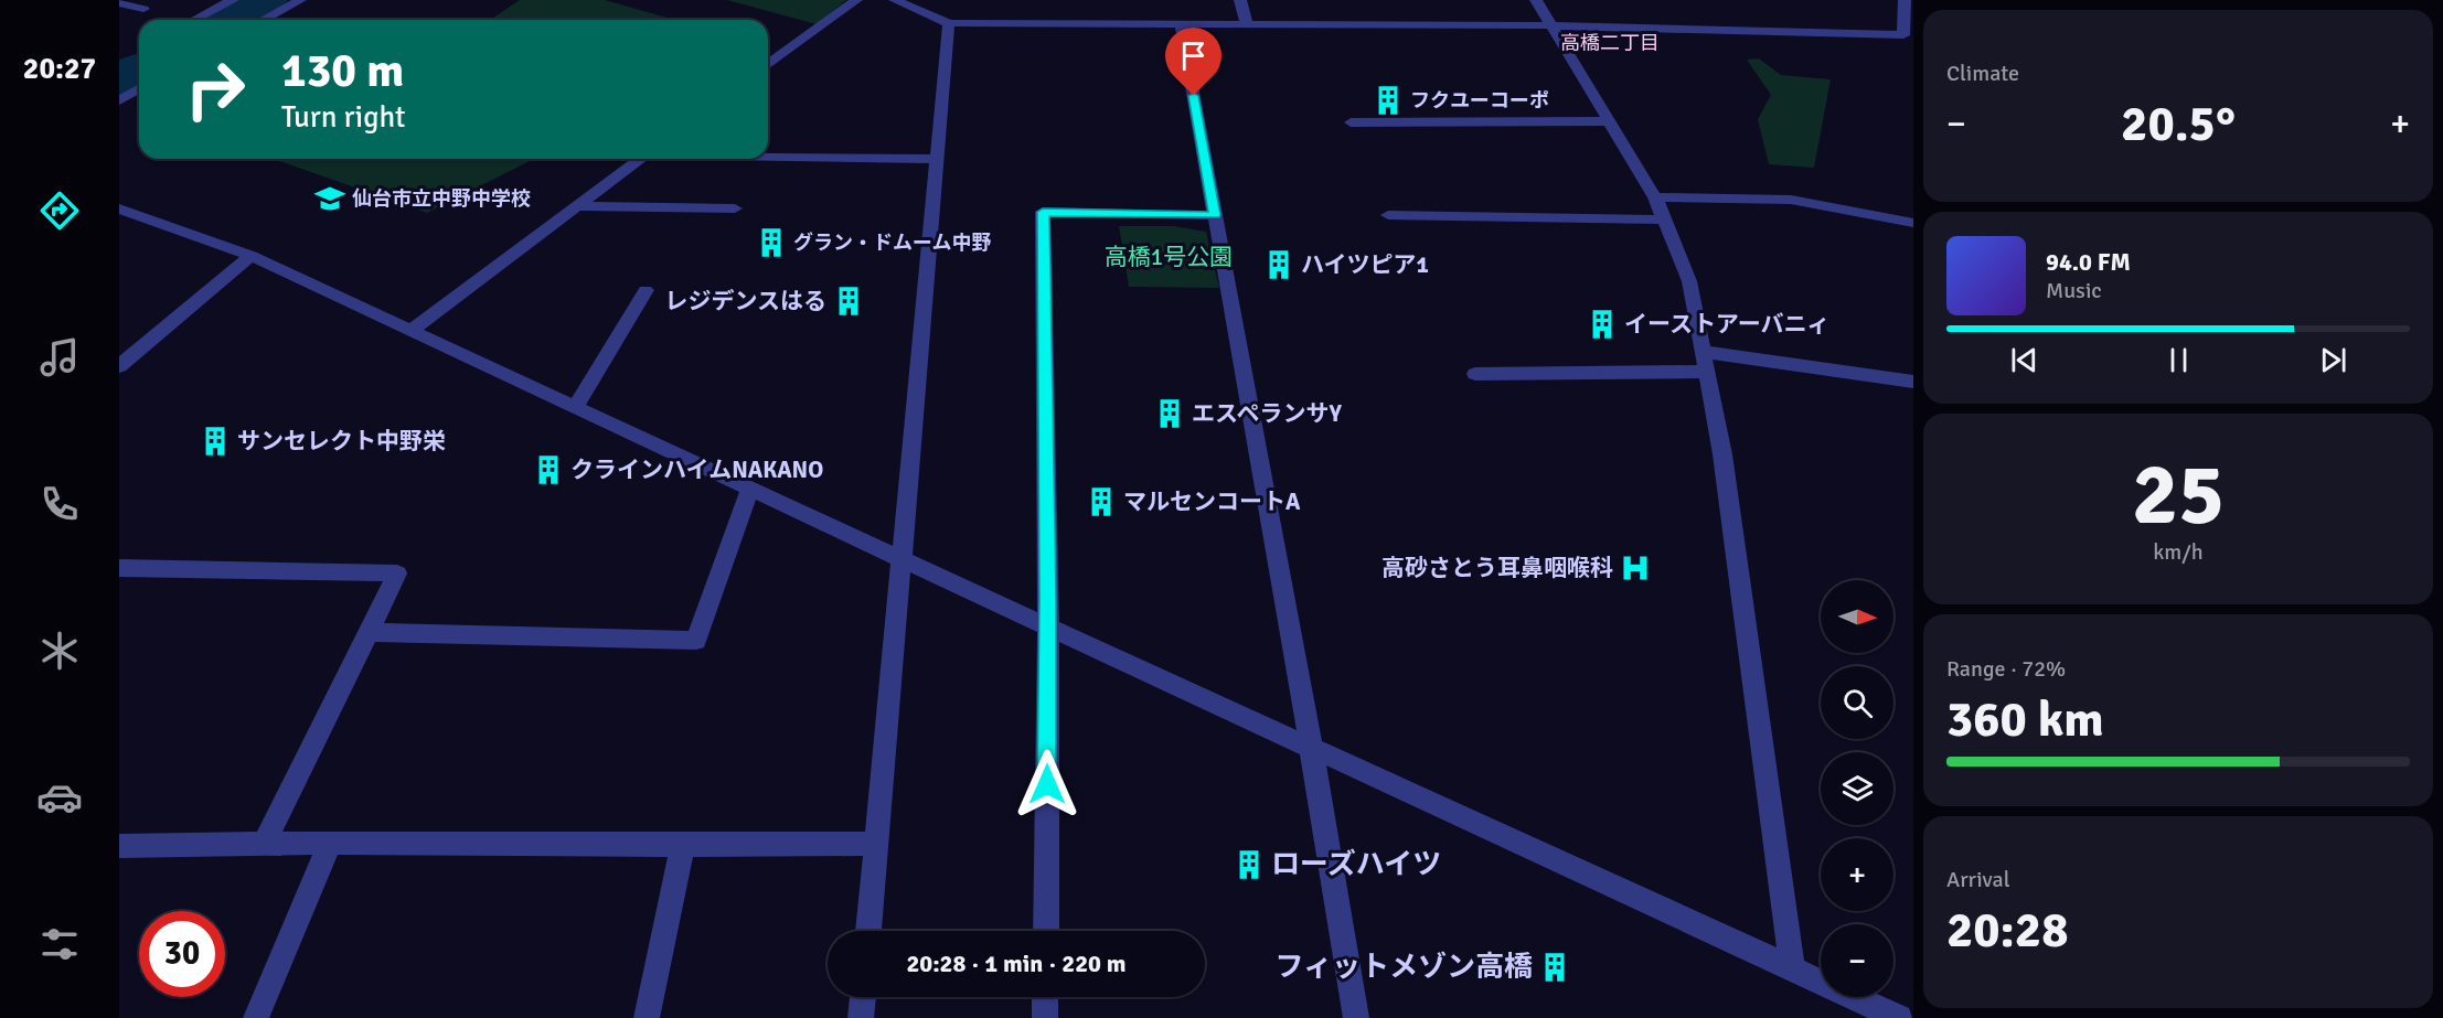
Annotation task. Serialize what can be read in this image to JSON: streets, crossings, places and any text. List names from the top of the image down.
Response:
{
  "districts": ["高橋二丁目"],
  "parks": ["高橋1号公園"],
  "places": {
    "building": [
      "フクユーコーポ",
      "グラン・ドムーム中野",
      "ハイツピア1",
      "レジデンスはる",
      "イーストアーバニィ",
      "エスペランサY",
      "サンセレクト中野栄",
      "クラインハイムNAKANO",
      "マルセンコートA",
      "ローズハイツ",
      "フィットメゾン高橋"
    ],
    "school or university": ["仙台市立中野中学校"],
    "hospital": ["高砂さとう耳鼻咽喉科"]
  },
  "north": "right",
  "page": {
    "tabs": "20:27",
    "tile": [
      "Climate",
      ["25", "km/h"],
      ["Range · 72%", "360 km"],
      ["Arrival", "20:28"]
    ],
    "turn": ["130 m", "Turn right"],
    "heat": ["−", "20.5°", "+"],
    "song": ["94.0 FM", "Music"],
    "map_buttons": ["+", "−"],
    "limit": "30",
    "trip": "20:28 · 1 min · 220 m"
  }
}
